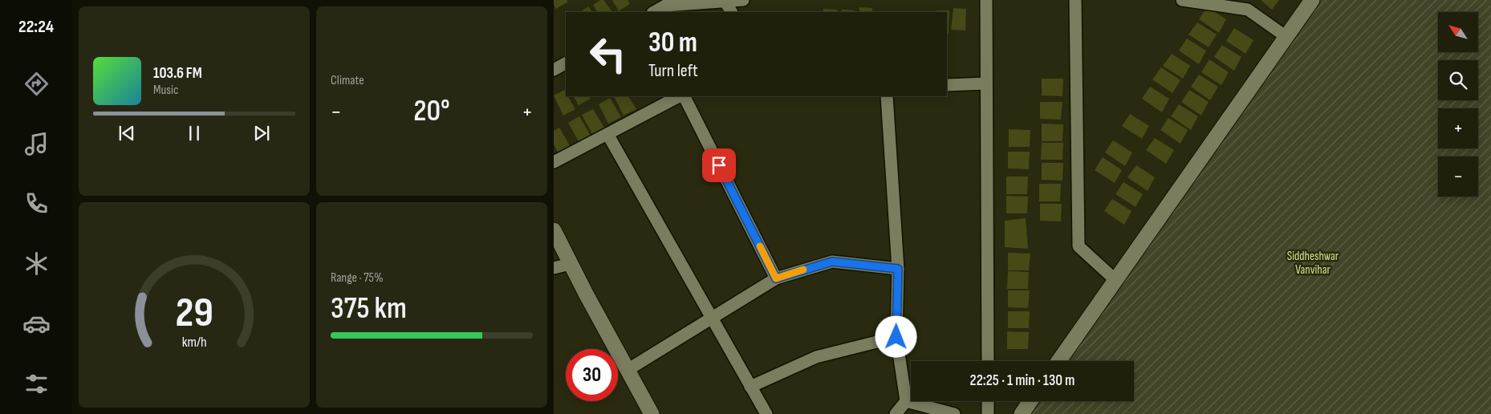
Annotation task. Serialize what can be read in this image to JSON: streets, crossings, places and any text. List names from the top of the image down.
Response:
{
  "parks": ["Siddheshwar Vanvihar"],
  "north": "top left",
  "page": {
    "tabs": "22:24",
    "tile": [
      "Climate",
      ["Range · 75%", "375 km"]
    ],
    "map_buttons": ["+", "−"],
    "turn": ["30 m", "Turn left"],
    "song": ["103.6 FM", "Music"],
    "heat": ["−", "20°", "+"],
    "limit": "30",
    "trip": "22:25 · 1 min · 130 m",
    "gauge": ["29", "km/h"]
  }
}
